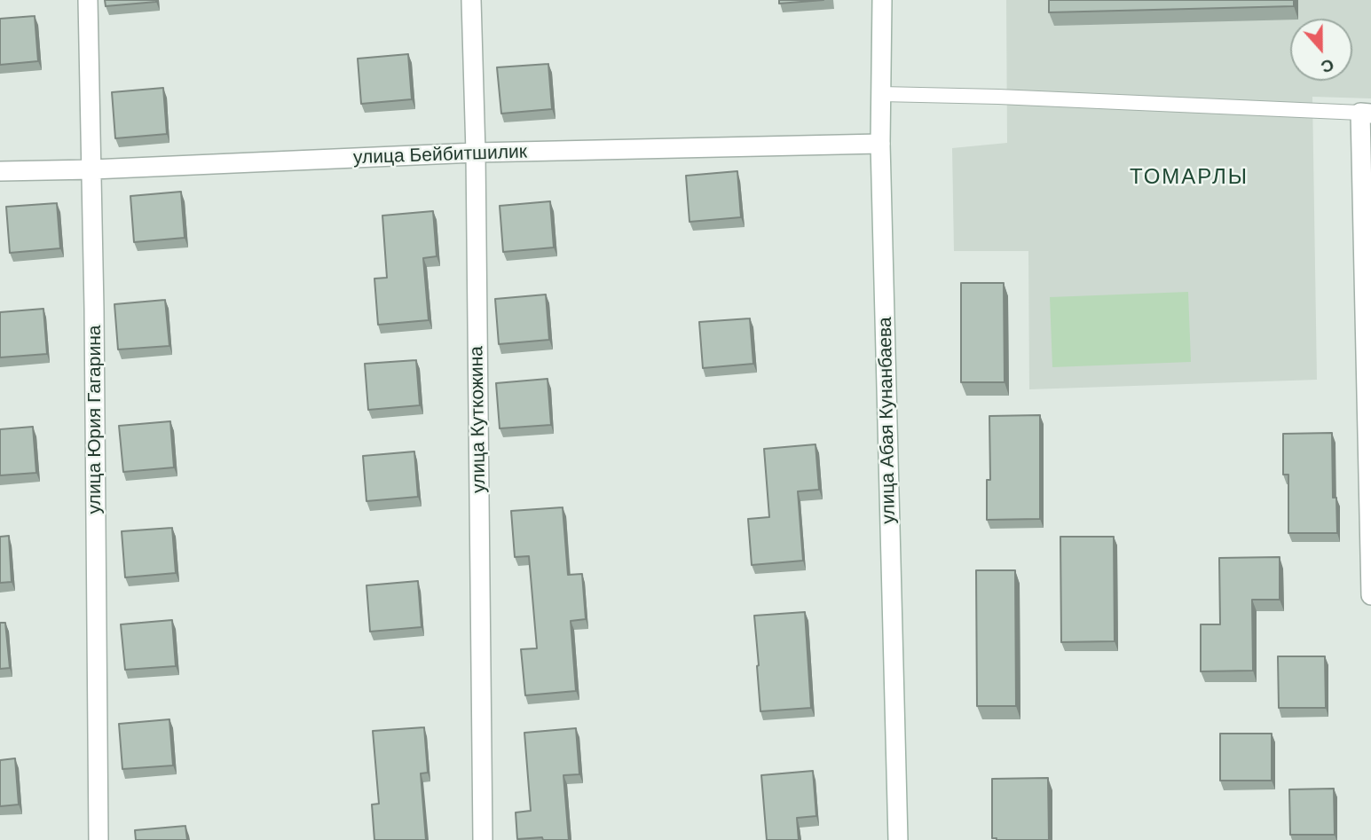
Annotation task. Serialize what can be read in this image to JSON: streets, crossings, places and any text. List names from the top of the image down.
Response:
{
  "streets": {
    "street": [
      "улица Бейбитшилик",
      "улица Юрия Гагарина",
      "улица Куткожина",
      "улица Абая Кунанбаева"
    ]
  },
  "crossings": [
    ["улица Бейбитшилик", "улица Юрия Гагарина"],
    ["улица Бейбитшилик", "улица Куткожина"],
    ["улица Бейбитшилик", "улица Абая Кунанбаева"]
  ],
  "districts": ["ТОМАРЛЫ"],
  "north": "bottom"
}
